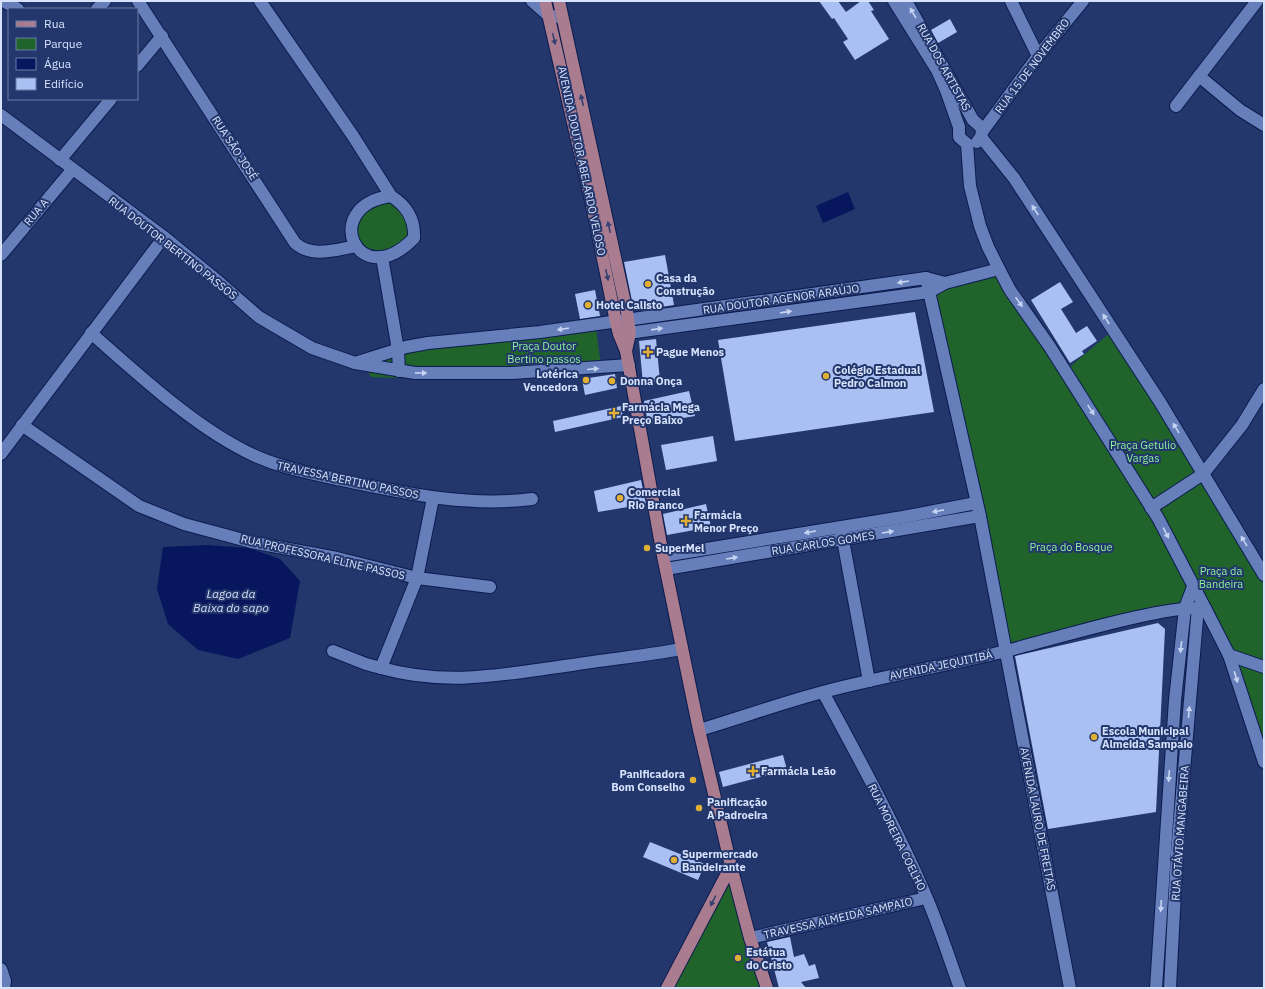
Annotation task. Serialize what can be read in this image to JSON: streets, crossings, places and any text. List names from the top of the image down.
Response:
{
  "streets": {
    "main road": ["AVENIDA DOUTOR ABELARDO VELOSO"],
    "street": [
      "RUA 15 DE NOVEMBRO",
      "RUA DOS ARTISTAS",
      "RUA SÃO JOSÉ",
      "RUA A",
      "RUA DOUTOR BERTINO PASSOS",
      "RUA DOUTOR AGENOR ARAÚJO",
      "TRAVESSA BERTINO PASSOS",
      "RUA CARLOS GOMES",
      "RUA PROFESSORA ELINE PASSOS",
      "AVENIDA JEQUITIBÁ",
      "AVENIDA LAURO DE FREITAS",
      "RUA OTÁVIO MANGABEIRA",
      "RUA MOREIRA COELHO",
      "TRAVESSA ALMEIDA SAMPAIO"
    ]
  },
  "crossings": [
    ["RUA 15 DE NOVEMBRO", "RUA DOS ARTISTAS"],
    ["AVENIDA DOUTOR ABELARDO VELOSO", "RUA DOUTOR AGENOR ARAÚJO"],
    ["RUA A", "RUA DOUTOR BERTINO PASSOS"],
    ["TRAVESSA BERTINO PASSOS", "RUA PROFESSORA ELINE PASSOS"],
    ["AVENIDA JEQUITIBÁ", "AVENIDA LAURO DE FREITAS"],
    ["AVENIDA JEQUITIBÁ", "RUA OTÁVIO MANGABEIRA"],
    ["AVENIDA JEQUITIBÁ", "RUA MOREIRA COELHO"],
    ["RUA MOREIRA COELHO", "TRAVESSA ALMEIDA SAMPAIO"]
  ],
  "water": ["Lagoa da Baixa do sapo"],
  "parks": [
    "Praça Doutor Bertino passos",
    "Praça Getulio Vargas",
    "Praça do Bosque",
    "Praça da Bandeira"
  ],
  "places": {
    "other": [
      "Casa da Construção",
      "Hotel Calisto",
      "Colégio Estadual Pedro Calmon",
      "Lotérica Vencedora",
      "Donna Onça",
      "Comercial Rio Branco",
      "SuperMel",
      "Escola Municipal Almeida Sampaio",
      "Panificadora Bom Conselho",
      "Panificação A Padroeira",
      "Supermercado Bandeirante",
      "Estátua do Cristo"
    ],
    "health": [
      "Pague Menos",
      "Farmácia Mega Preço Baixo",
      "Farmácia Menor Preço",
      "Farmácia Leão"
    ]
  },
  "legend": [
    "Rua",
    "Parque",
    "Água",
    "Edifício"
  ]
}
